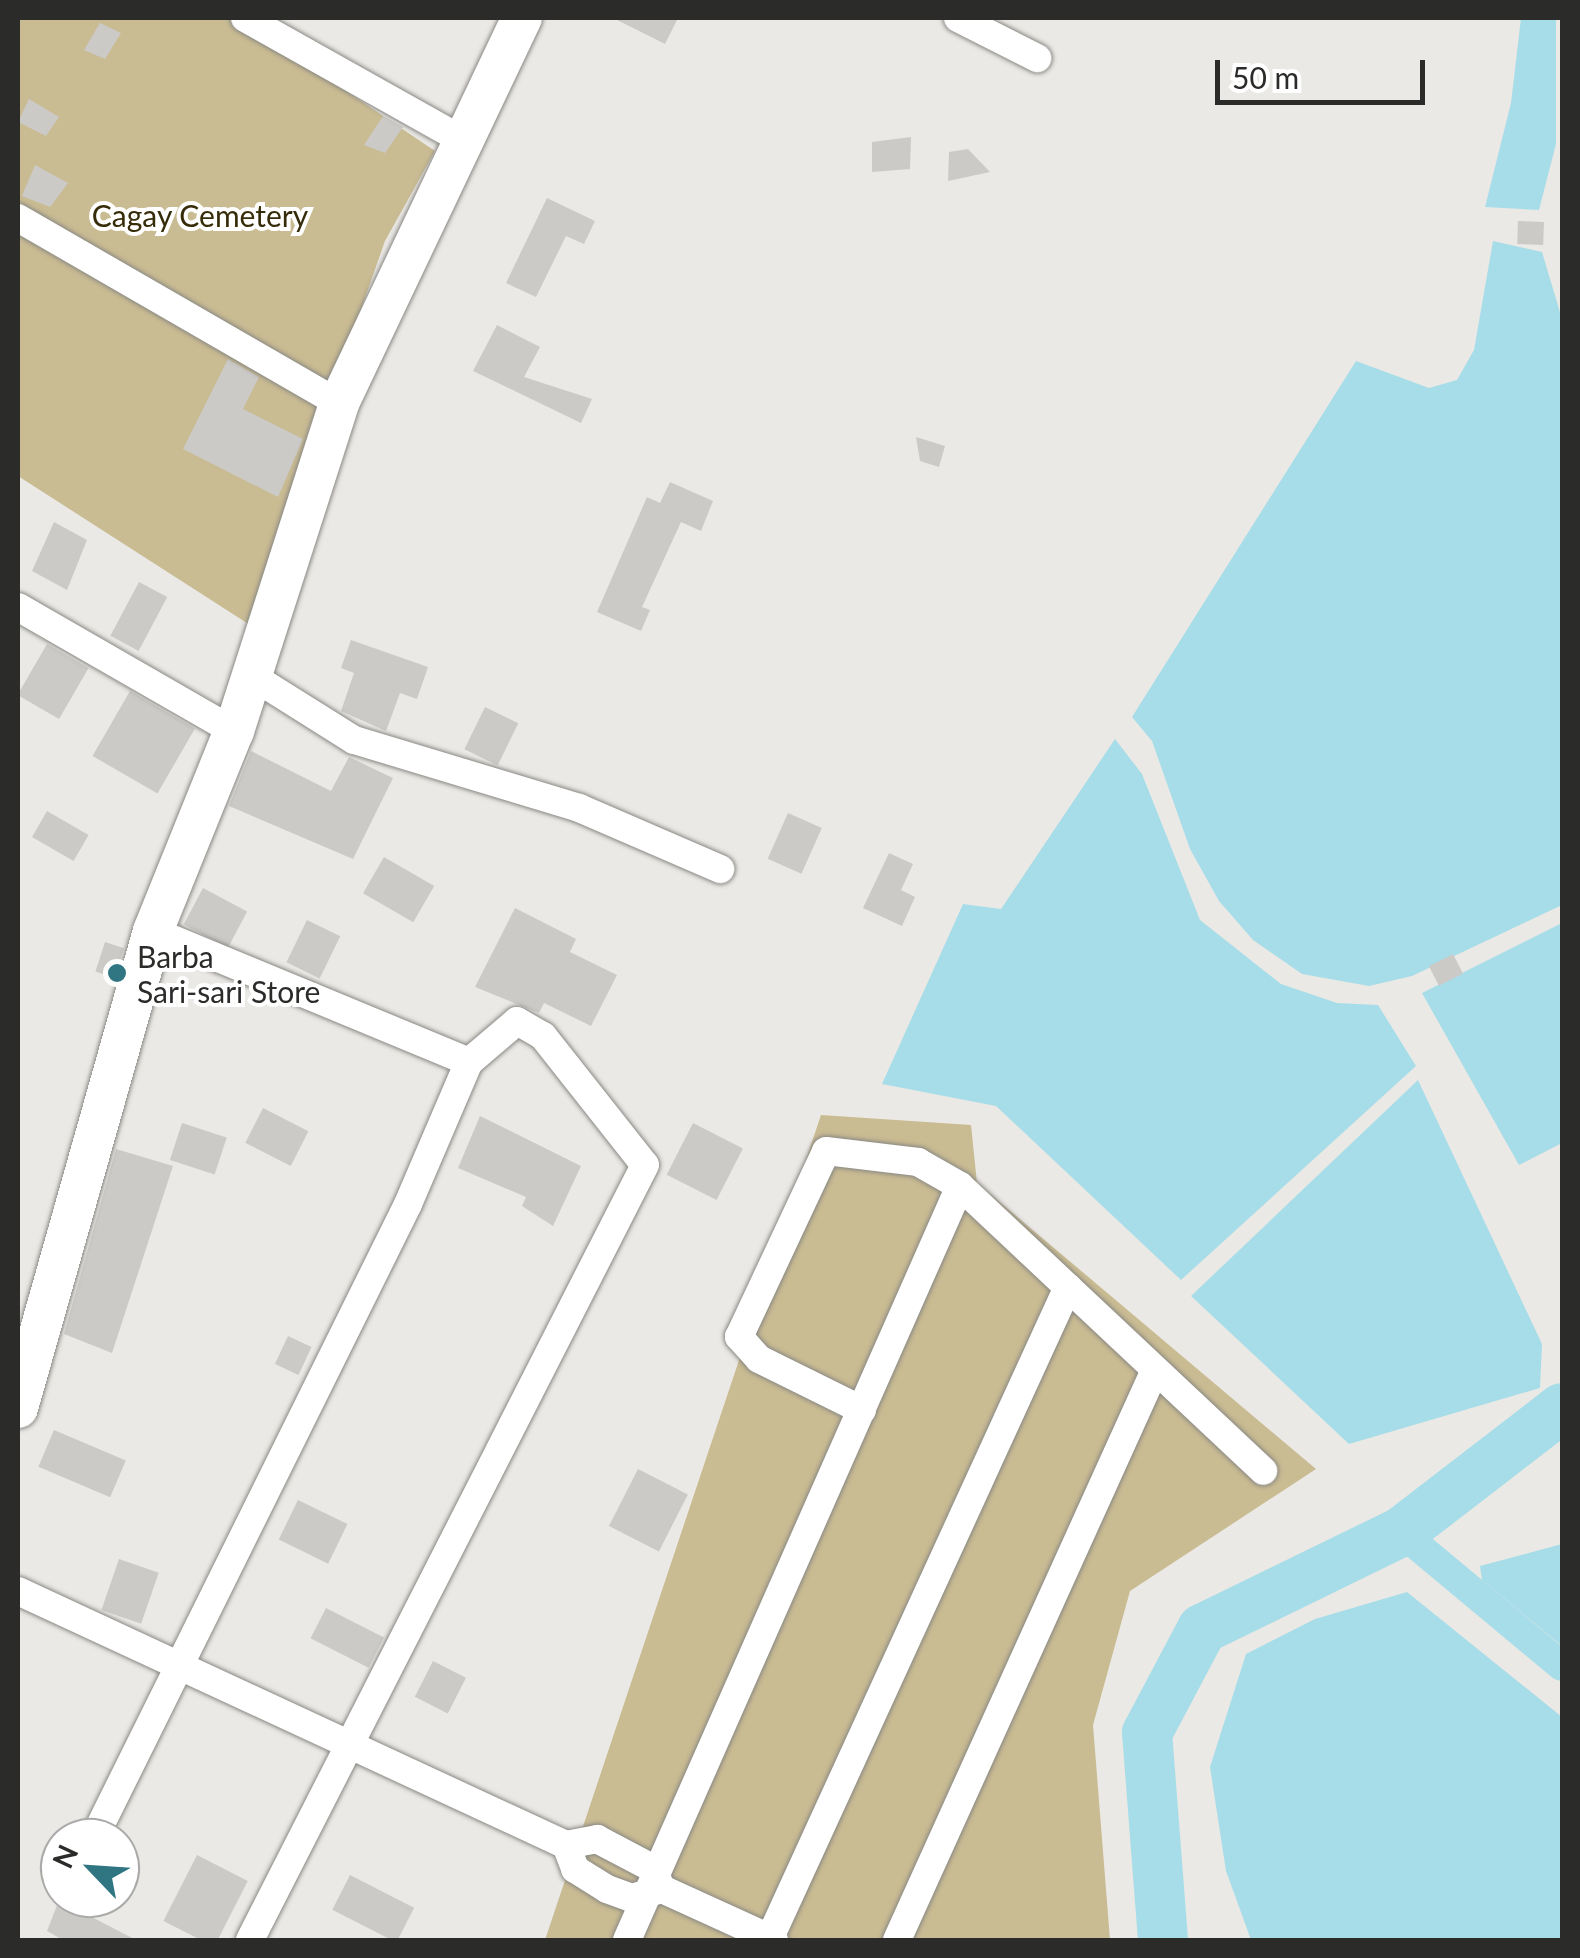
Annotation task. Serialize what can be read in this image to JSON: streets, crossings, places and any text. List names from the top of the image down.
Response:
{
  "parks": ["Cagay Cemetery"],
  "places": ["Barba Sari-sari Store"],
  "scale_bar": "50 m",
  "north": "top left"
}
